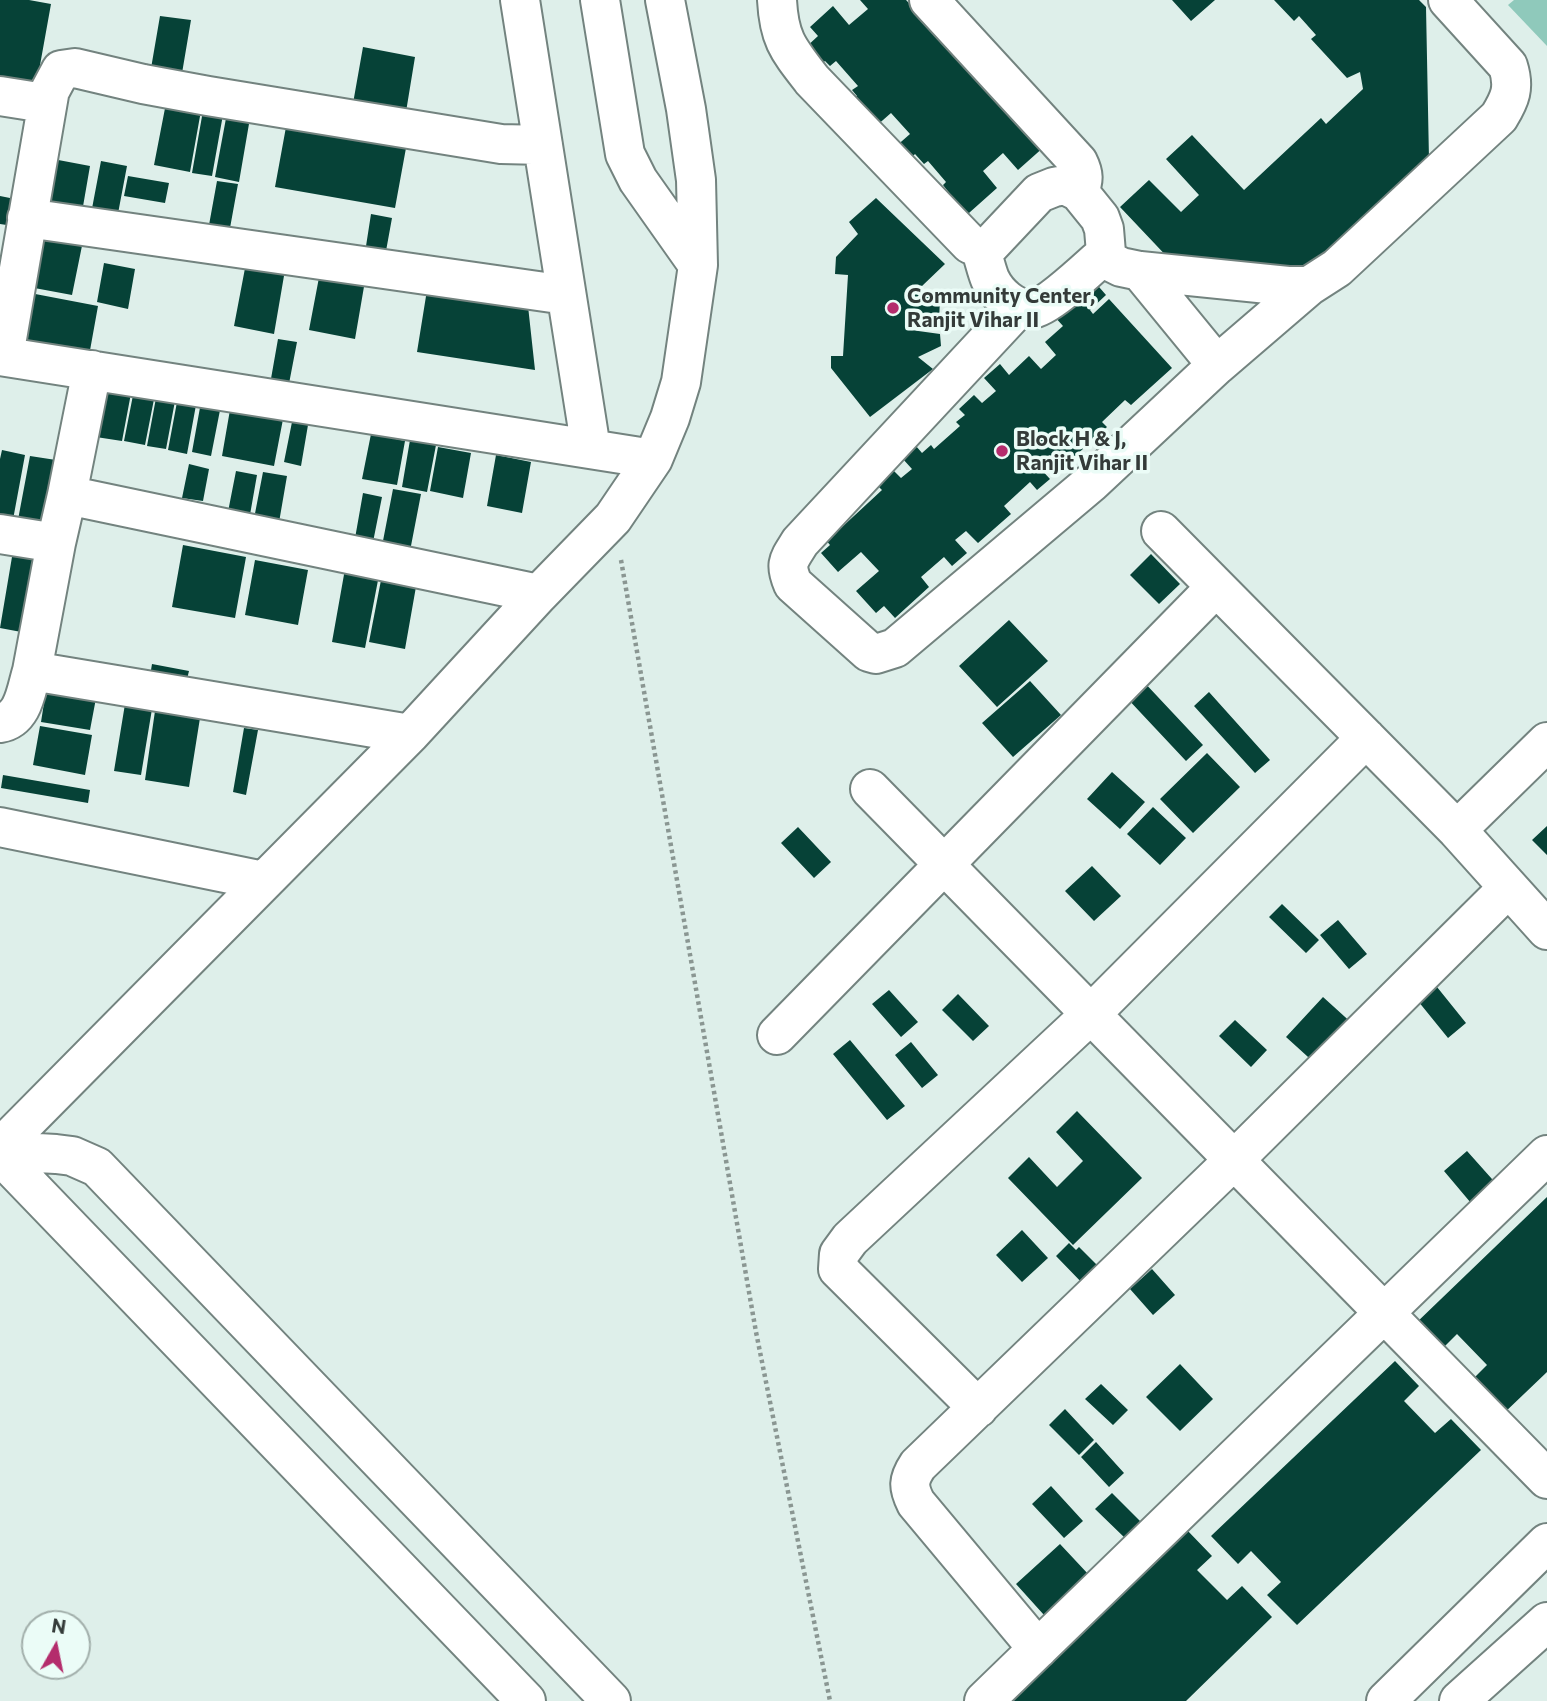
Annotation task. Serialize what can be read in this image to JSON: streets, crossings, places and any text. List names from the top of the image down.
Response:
{
  "places": ["Community Center, Ranjit Vihar II", "Block H & J, Ranjit Vihar II"],
  "north": "top"
}
